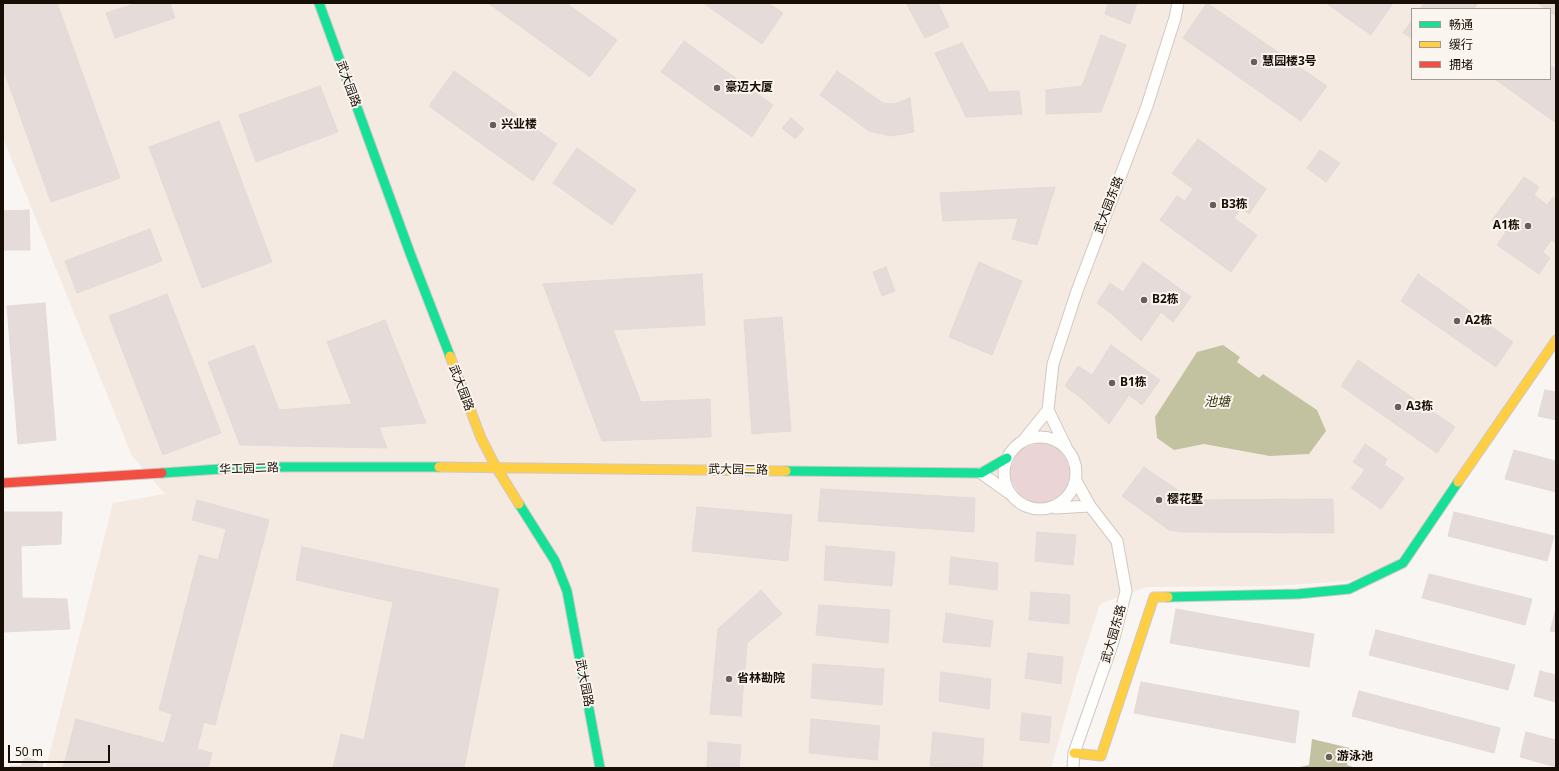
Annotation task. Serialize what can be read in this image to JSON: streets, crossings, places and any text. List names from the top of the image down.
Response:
{
  "streets": {
    "street": [
      "武大园路",
      "武大园东路",
      "华工园二路",
      "武大园二路"
    ]
  },
  "crossings": [
    ["武大园路", "华工园二路"],
    ["武大园路", "武大园二路"],
    ["华工园二路", "武大园二路"]
  ],
  "water": ["池塘"],
  "places": [
    "慧园楼3号",
    "豪迈大厦",
    "兴业楼",
    "B3栋",
    "A1栋",
    "B2栋",
    "A2栋",
    "B1栋",
    "A3栋",
    "樱花墅",
    "省林勘院",
    "游泳池"
  ],
  "legend": ["畅通", "缓行", "拥堵"],
  "scale_bar": "50 m"
}
